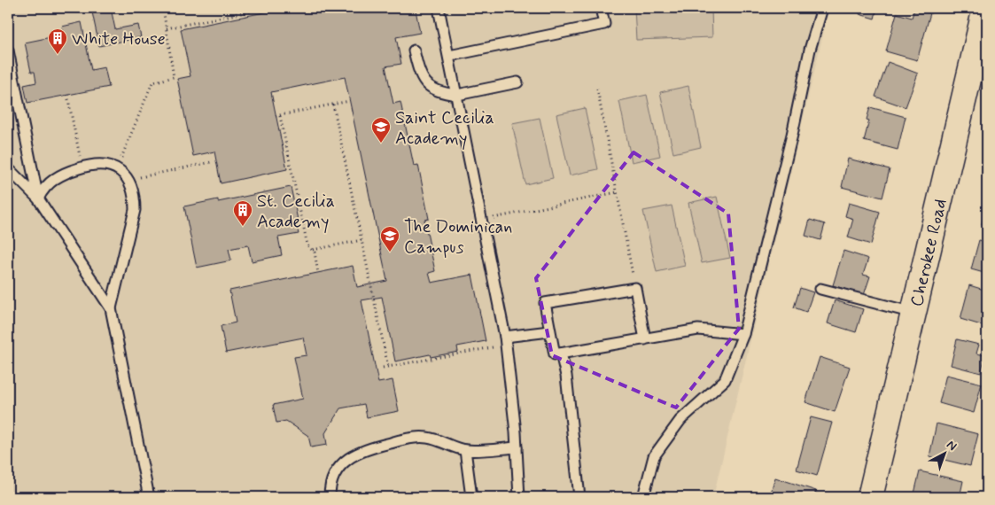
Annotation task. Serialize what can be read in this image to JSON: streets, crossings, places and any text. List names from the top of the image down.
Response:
{
  "streets": {
    "street": ["Cherokee Road"]
  },
  "places": {
    "building": ["White House", "St. Cecilia Academy"],
    "school or university": ["Saint Cecilia Academy", "The Dominican Campus"]
  },
  "north": "top right"
}
